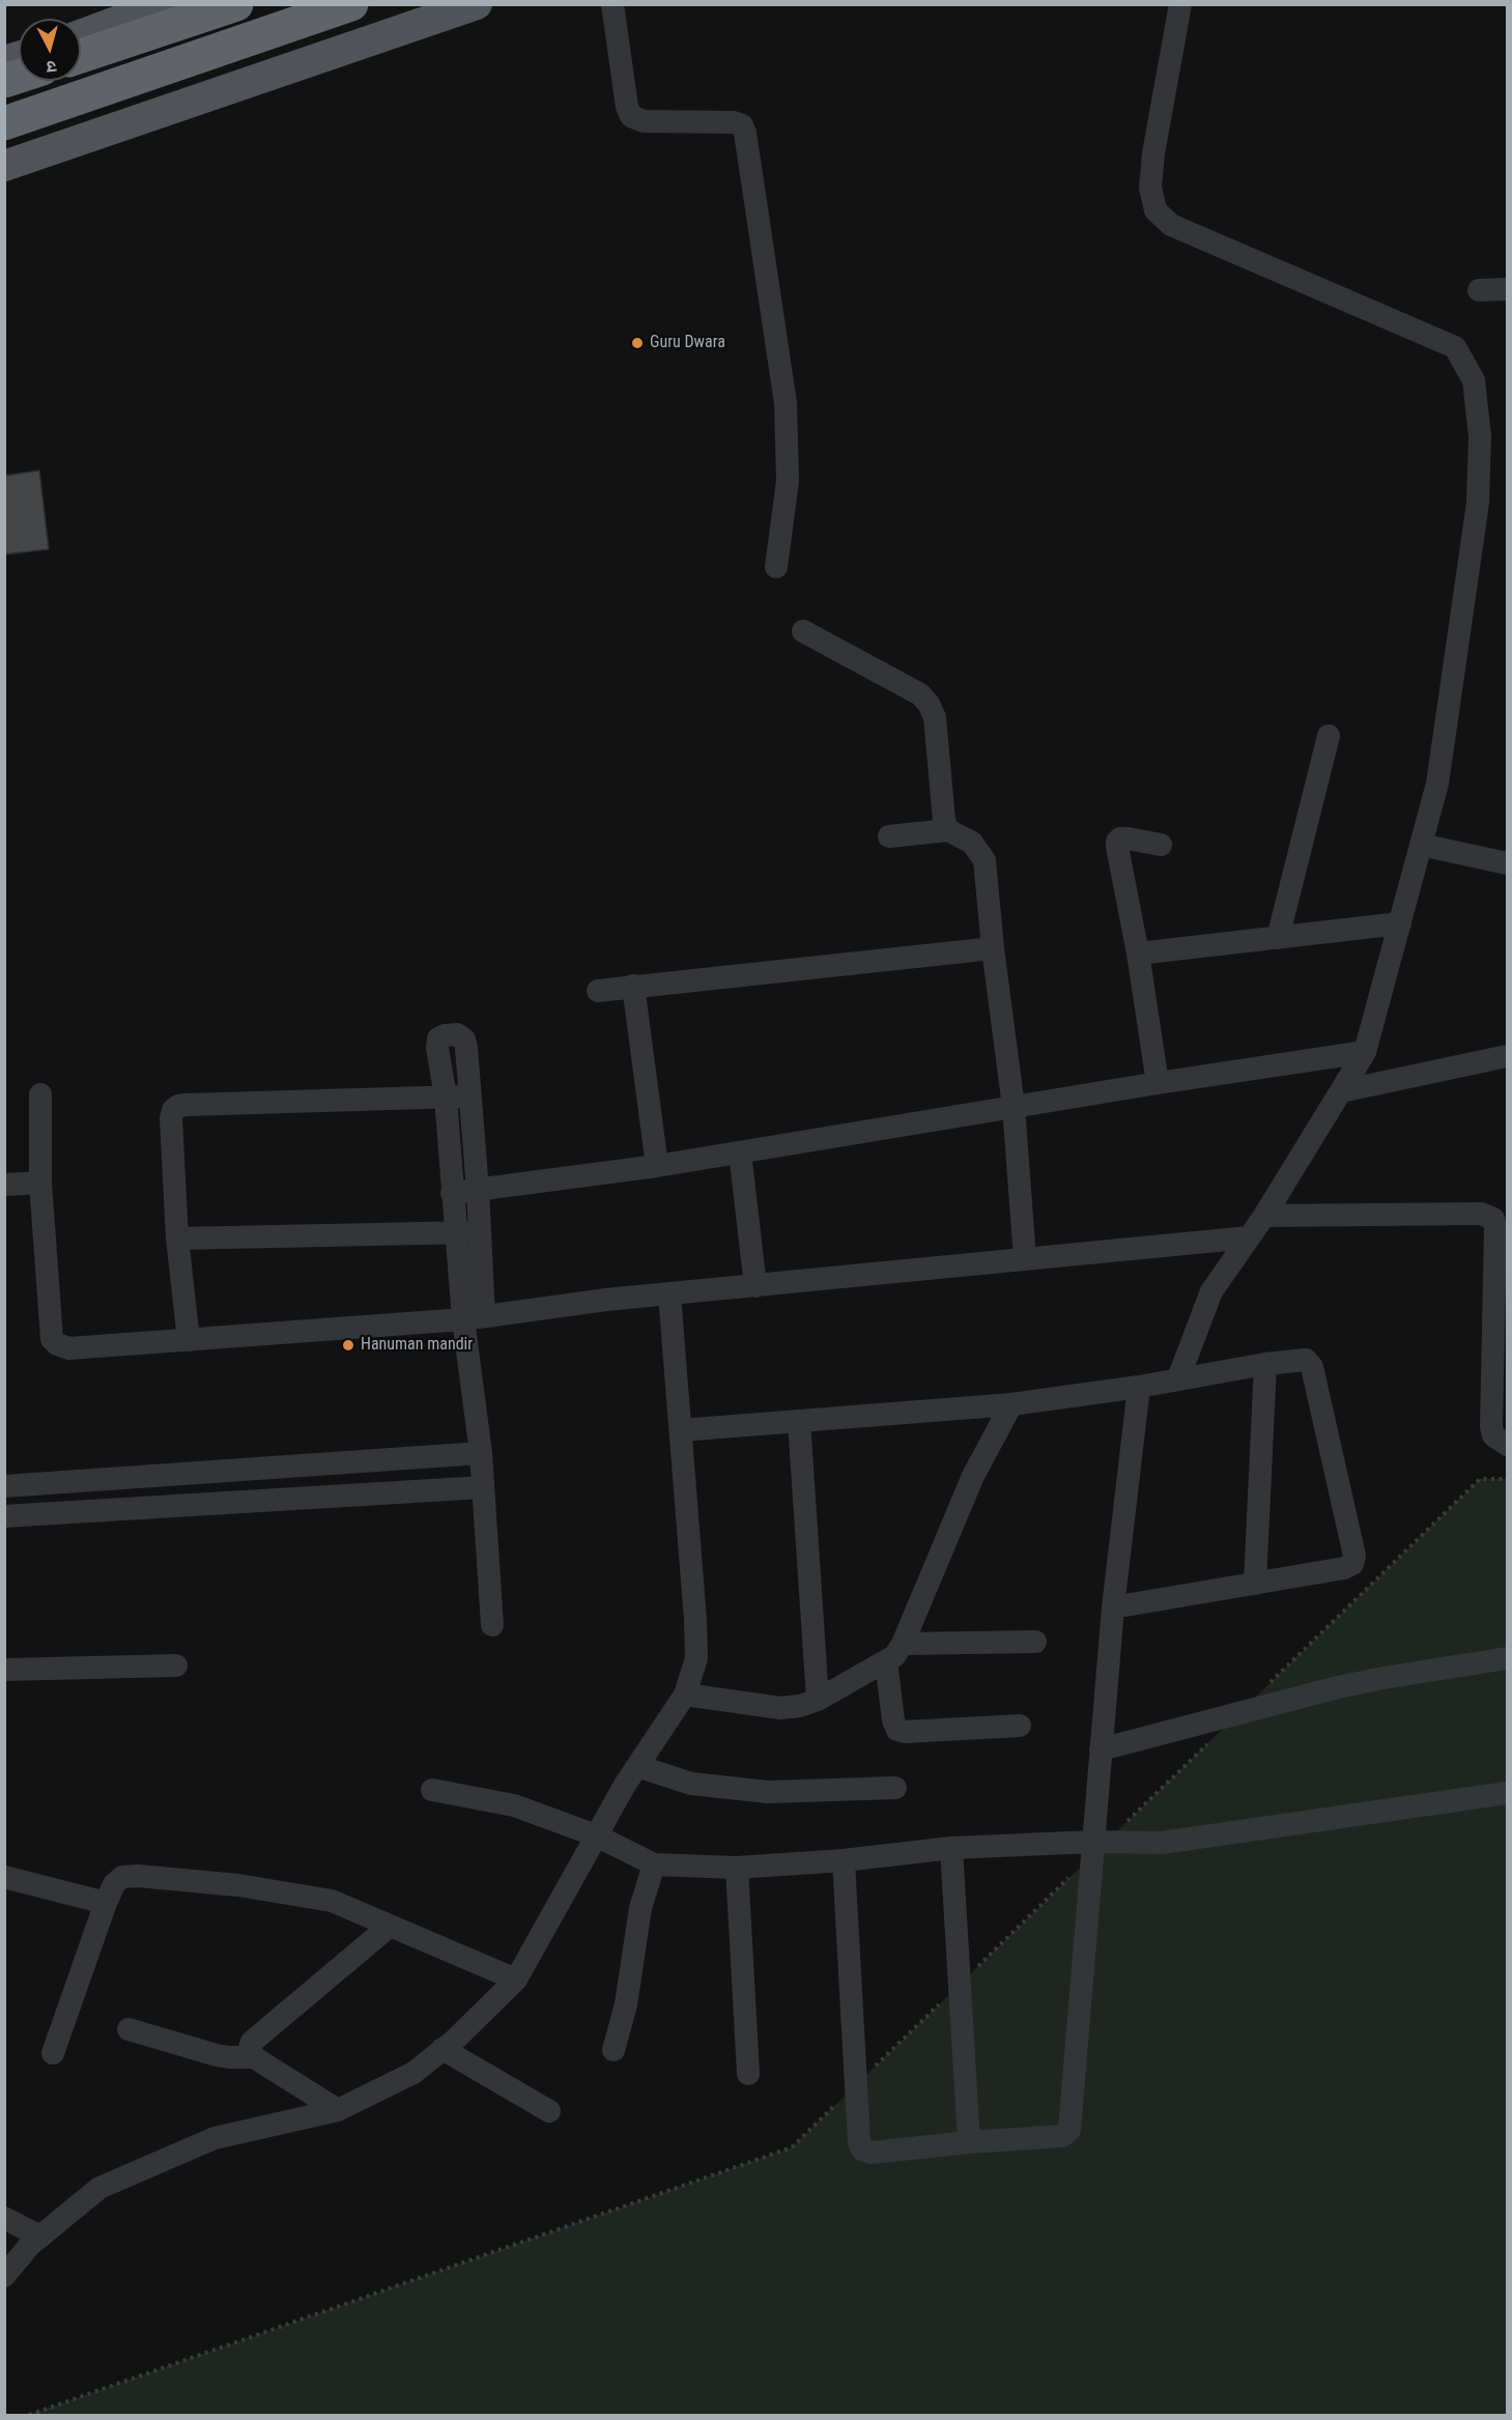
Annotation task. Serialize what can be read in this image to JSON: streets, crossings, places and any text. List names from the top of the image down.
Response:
{
  "places": ["Guru Dwara", "Hanuman mandir"],
  "north": "bottom"
}
